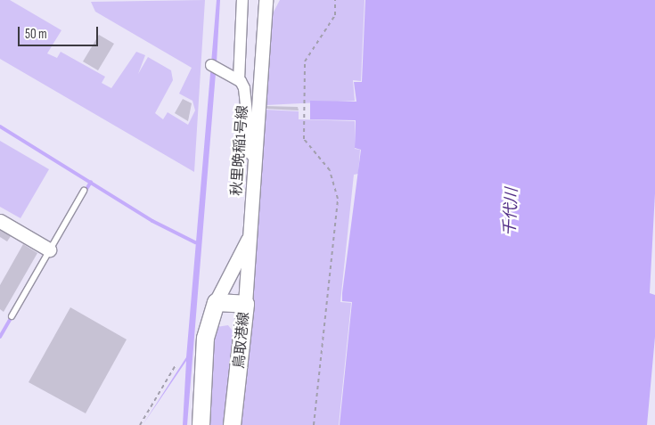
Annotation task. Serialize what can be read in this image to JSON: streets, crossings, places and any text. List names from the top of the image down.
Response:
{
  "streets": {
    "main road": ["鳥取港線"],
    "street": ["秋里晩稲1号線"]
  },
  "crossings": [
    ["秋里晩稲1号線", "鳥取港線"]
  ],
  "water": ["千代川"],
  "scale_bar": "50 m"
}
